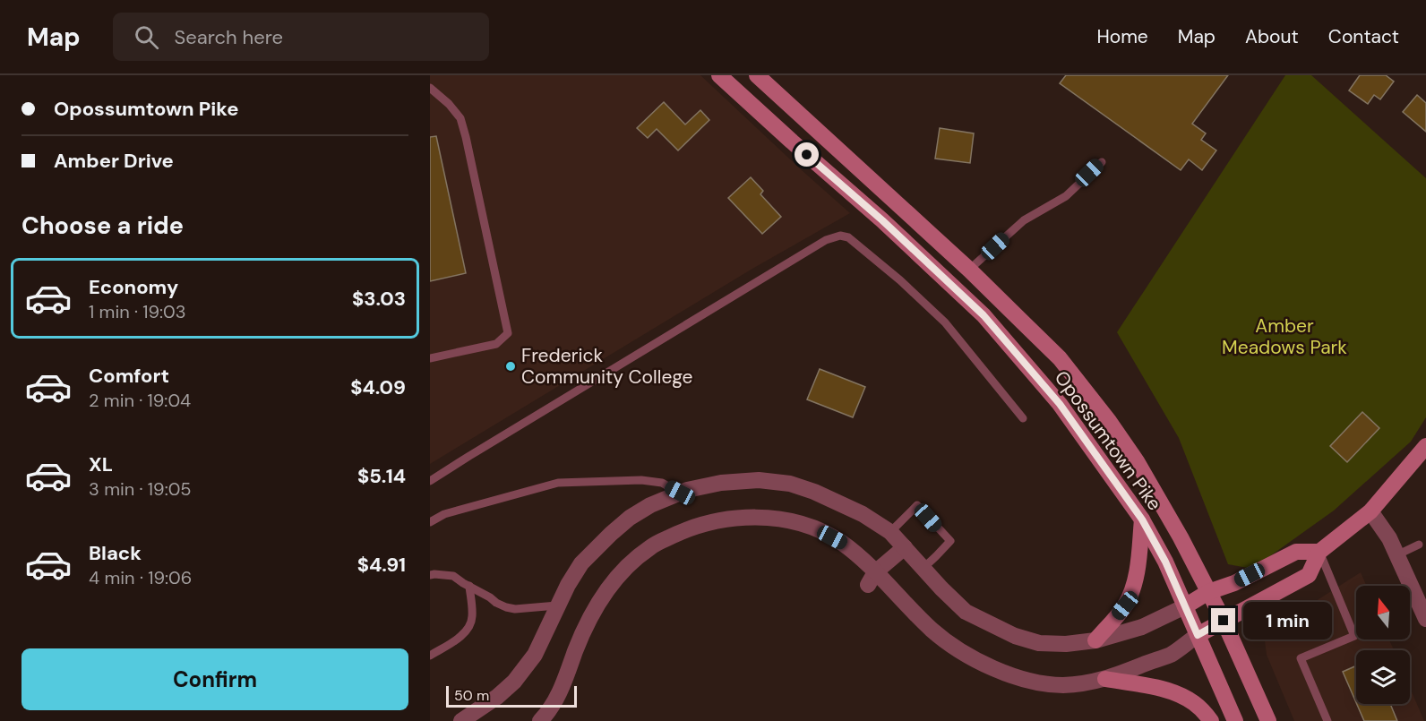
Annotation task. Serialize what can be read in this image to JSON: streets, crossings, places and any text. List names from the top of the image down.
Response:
{
  "streets": {
    "main road": ["Opossumtown Pike"]
  },
  "parks": ["Amber Meadows Park"],
  "places": ["Frederick Community College"],
  "scale_bar": "50 m",
  "north": "top",
  "page": {
    "header": "Map",
    "search": "Search here",
    "nav": [
      "Home",
      "Map",
      "About",
      "Contact"
    ],
    "banner": ["Opossumtown Pike", "Amber Drive"],
    "heading": "Choose a ride",
    "list": [
      {
        "name": "Economy",
        "note": "1 min · 19:03",
        "value": "$3.03"
      },
      {
        "name": "Comfort",
        "note": "2 min · 19:04",
        "value": "$4.09"
      },
      {
        "name": "XL",
        "note": "3 min · 19:05",
        "value": "$5.14"
      },
      {
        "name": "Black",
        "note": "4 min · 19:06",
        "value": "$4.91"
      }
    ],
    "bubble": "1 min",
    "buttons": "Confirm",
    "scale": "50 m"
  }
}
